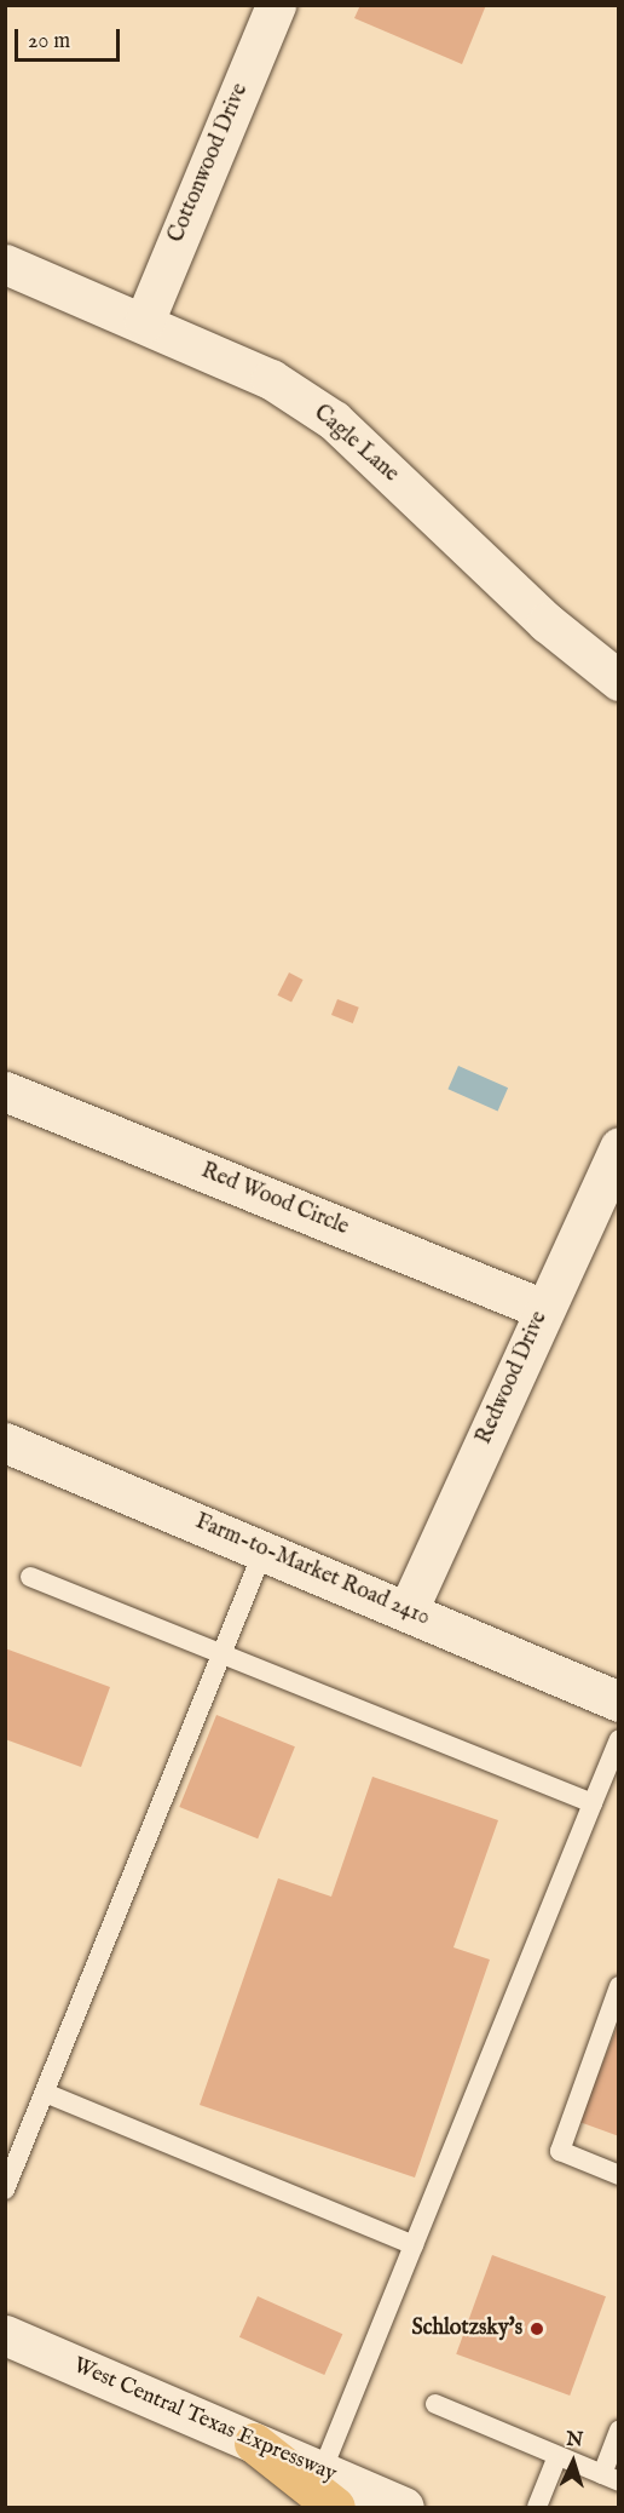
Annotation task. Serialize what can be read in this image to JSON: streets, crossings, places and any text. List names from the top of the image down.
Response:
{
  "streets": {
    "street": [
      "Cottonwood Drive",
      "Cagle Lane",
      "Red Wood Circle",
      "Redwood Drive",
      "Farm-to-Market Road 2410",
      "West Central Texas Expressway"
    ]
  },
  "crossings": [
    ["Cottonwood Drive", "Cagle Lane"],
    ["Red Wood Circle", "Redwood Drive"],
    ["Redwood Drive", "Farm-to-Market Road 2410"]
  ],
  "places": ["Schlotzsky's"],
  "scale_bar": "20 m",
  "north": "top"
}
